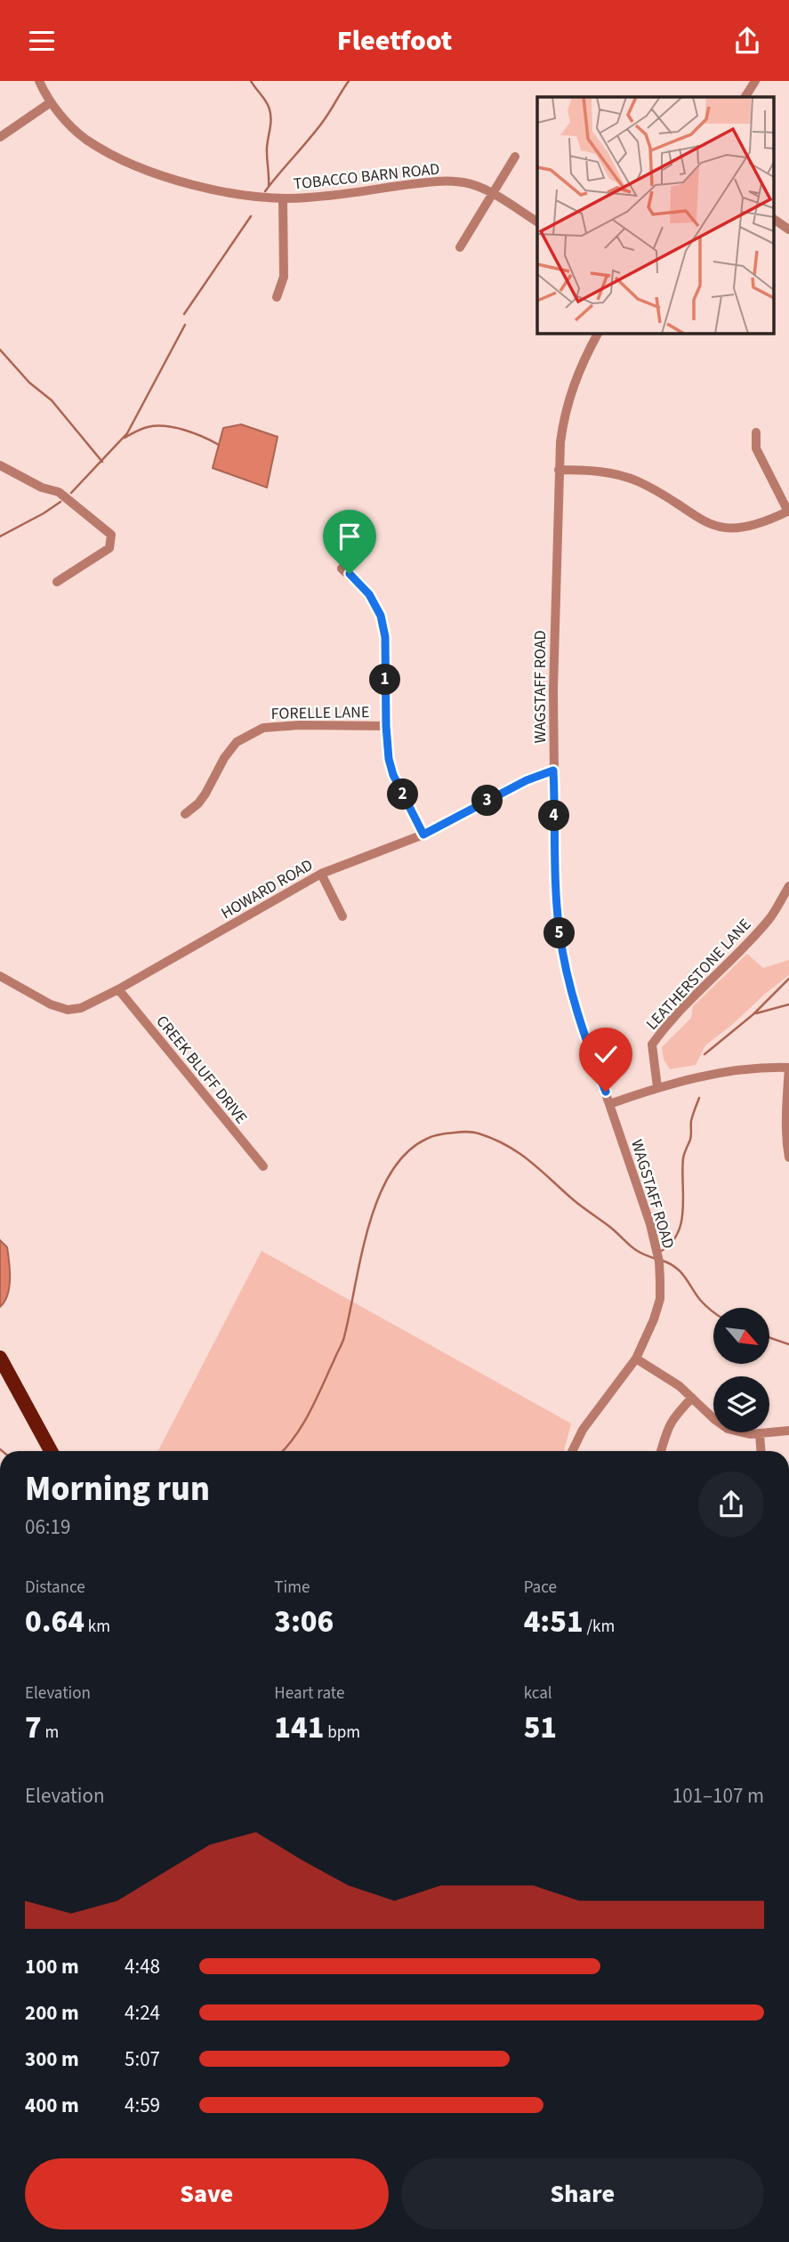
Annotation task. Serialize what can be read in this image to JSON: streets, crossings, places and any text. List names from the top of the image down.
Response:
{
  "streets": {
    "street": [
      "TOBACCO BARN ROAD",
      "WAGSTAFF ROAD",
      "FORELLE LANE",
      "HOWARD ROAD",
      "LEATHERSTONE LANE",
      "CREEK BLUFF DRIVE"
    ]
  },
  "crossings": [
    ["WAGSTAFF ROAD", "HOWARD ROAD"],
    ["HOWARD ROAD", "CREEK BLUFF DRIVE"]
  ],
  "north": "bottom right",
  "page": {
    "header": "Fleetfoot",
    "pins": [
      "1",
      "2",
      "3",
      "4",
      "5"
    ],
    "heading": ["Morning run", "06:19"],
    "stats": [
      ["Distance", "0.64 km"],
      ["Time", "3:06"],
      ["Pace", "4:51 /km"],
      ["Elevation", "7 m"],
      ["Heart rate", "141 bpm"],
      ["kcal", "51"]
    ],
    "chart": ["Elevation", "101–107 m"],
    "list": [
      {
        "name": "100 m",
        "note": "4:48"
      },
      {
        "name": "200 m",
        "note": "4:24"
      },
      {
        "name": "300 m",
        "note": "5:07"
      },
      {
        "name": "400 m",
        "note": "4:59"
      }
    ],
    "buttons": ["Save", "Share"]
  }
}
